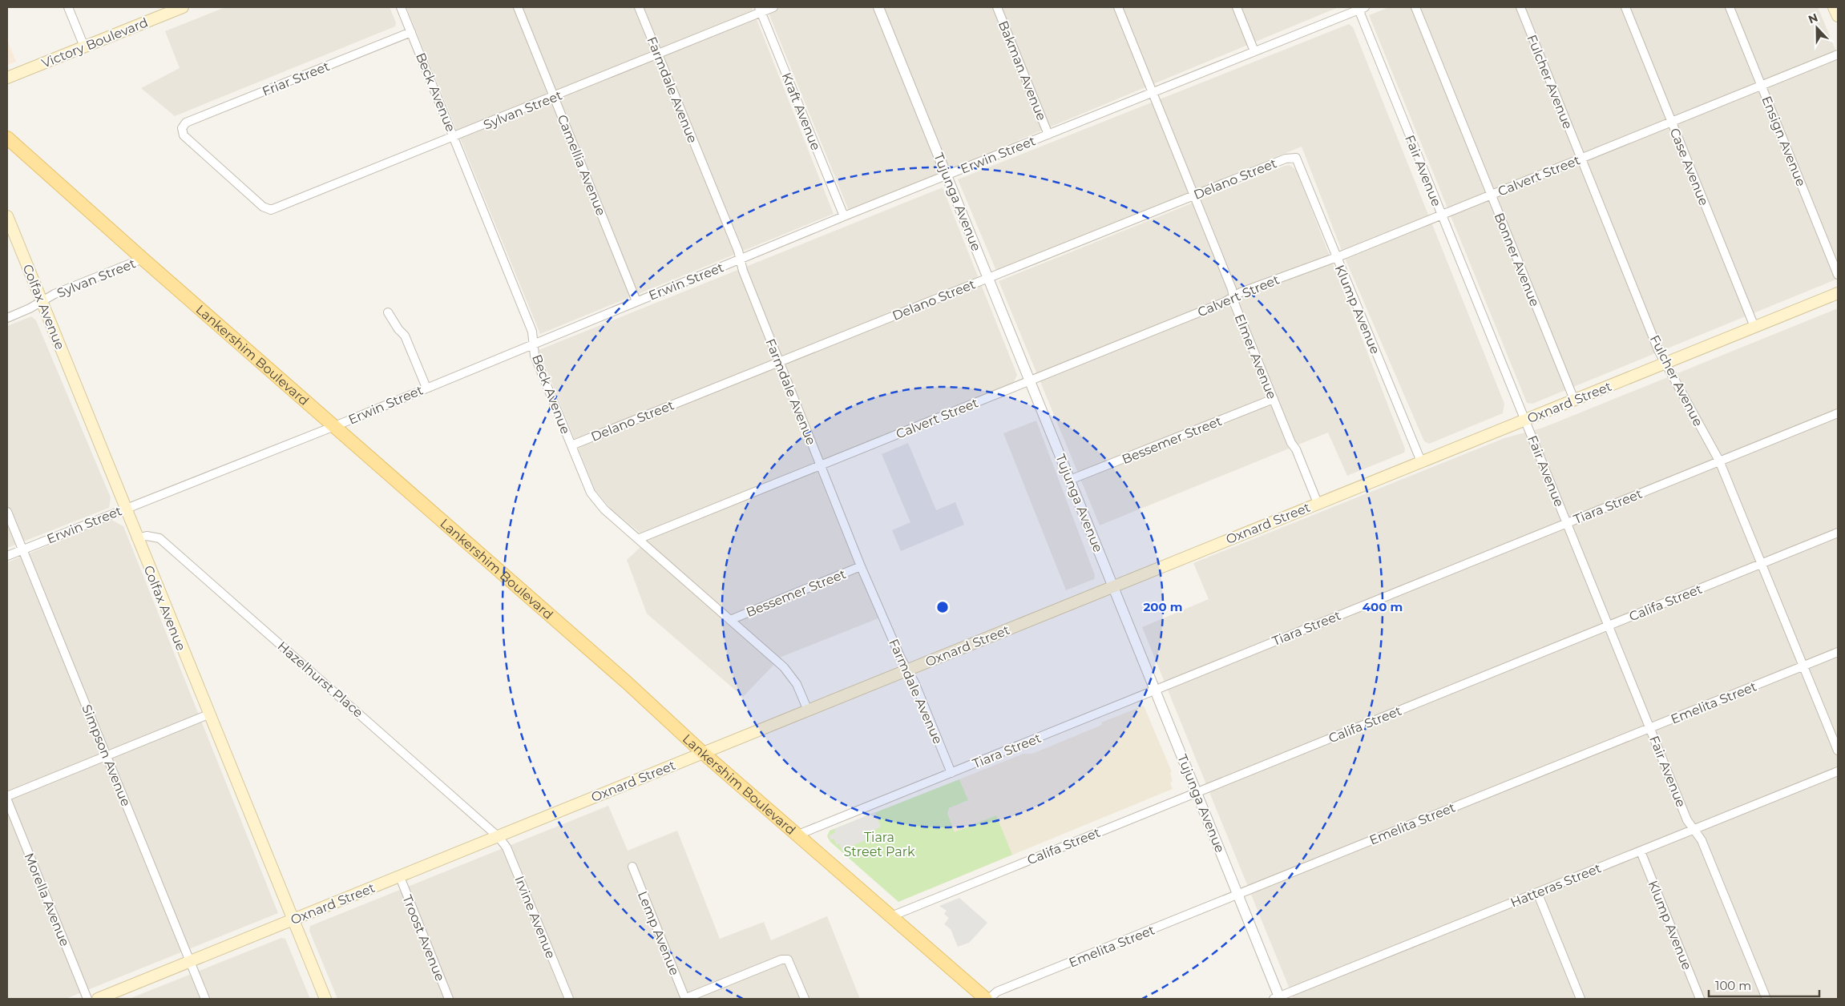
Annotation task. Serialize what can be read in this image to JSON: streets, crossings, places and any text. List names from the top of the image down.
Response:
{
  "streets": {
    "main road": [
      "Victory Boulevard",
      "Colfax Avenue",
      "Lankershim Boulevard",
      "Oxnard Street"
    ],
    "street": [
      "Bakman Avenue",
      "Friar Street",
      "Fulcher Avenue",
      "Farmdale Avenue",
      "Beck Avenue",
      "Sylvan Street",
      "Kraft Avenue",
      "Ensign Avenue",
      "Erwin Street",
      "Camellia Avenue",
      "Case Avenue",
      "Fair Avenue",
      "Calvert Street",
      "Delano Street",
      "Tujunga Avenue",
      "Bonner Avenue",
      "Klump Avenue",
      "Elmer Avenue",
      "Bessemer Street",
      "Tiara Street",
      "Califa Street",
      "Hazelhurst Place",
      "Emelita Street",
      "Simpson Avenue",
      "Hatteras Street",
      "Morella Avenue",
      "Irvine Avenue",
      "Lemp Avenue",
      "Troost Avenue"
    ]
  },
  "crossings": [
    ["Bakman Avenue", "Erwin Street"],
    ["Friar Street", "Beck Avenue"],
    ["Friar Street", "Sylvan Street"],
    ["Fulcher Avenue", "Calvert Street"],
    ["Fulcher Avenue", "Oxnard Street"],
    ["Fulcher Avenue", "Tiara Street"],
    ["Fulcher Avenue", "Califa Street"],
    ["Fulcher Avenue", "Emelita Street"],
    ["Farmdale Avenue", "Sylvan Street"],
    ["Farmdale Avenue", "Erwin Street"],
    ["Farmdale Avenue", "Calvert Street"],
    ["Farmdale Avenue", "Delano Street"],
    ["Farmdale Avenue", "Oxnard Street"],
    ["Farmdale Avenue", "Bessemer Street"],
    ["Farmdale Avenue", "Tiara Street"],
    ["Beck Avenue", "Sylvan Street"],
    ["Beck Avenue", "Erwin Street"],
    ["Beck Avenue", "Calvert Street"],
    ["Beck Avenue", "Delano Street"],
    ["Beck Avenue", "Oxnard Street"],
    ["Beck Avenue", "Bessemer Street"],
    ["Sylvan Street", "Kraft Avenue"],
    ["Sylvan Street", "Camellia Avenue"],
    ["Sylvan Street", "Colfax Avenue"],
    ["Sylvan Street", "Lankershim Boulevard"],
    ["Kraft Avenue", "Erwin Street"],
    ["Ensign Avenue", "Calvert Street"],
    ["Erwin Street", "Camellia Avenue"],
    ["Erwin Street", "Fair Avenue"],
    ["Erwin Street", "Tujunga Avenue"],
    ["Erwin Street", "Colfax Avenue"],
    ["Erwin Street", "Lankershim Boulevard"],
    ["Erwin Street", "Elmer Avenue"],
    ["Erwin Street", "Simpson Avenue"],
    ["Case Avenue", "Calvert Street"],
    ["Case Avenue", "Oxnard Street"],
    ["Fair Avenue", "Calvert Street"],
    ["Fair Avenue", "Oxnard Street"],
    ["Fair Avenue", "Tiara Street"],
    ["Fair Avenue", "Califa Street"],
    ["Fair Avenue", "Emelita Street"],
    ["Fair Avenue", "Hatteras Street"],
    ["Calvert Street", "Tujunga Avenue"],
    ["Calvert Street", "Bonner Avenue"],
    ["Calvert Street", "Klump Avenue"],
    ["Calvert Street", "Elmer Avenue"],
    ["Delano Street", "Tujunga Avenue"],
    ["Delano Street", "Klump Avenue"],
    ["Delano Street", "Elmer Avenue"],
    ["Tujunga Avenue", "Oxnard Street"],
    ["Tujunga Avenue", "Bessemer Street"],
    ["Tujunga Avenue", "Tiara Street"],
    ["Tujunga Avenue", "Califa Street"],
    ["Tujunga Avenue", "Emelita Street"],
    ["Tujunga Avenue", "Hatteras Street"],
    ["Bonner Avenue", "Oxnard Street"],
    ["Colfax Avenue", "Oxnard Street"],
    ["Colfax Avenue", "Hazelhurst Place"],
    ["Klump Avenue", "Oxnard Street"],
    ["Klump Avenue", "Hatteras Street"],
    ["Lankershim Boulevard", "Oxnard Street"],
    ["Lankershim Boulevard", "Tiara Street"],
    ["Lankershim Boulevard", "Califa Street"],
    ["Elmer Avenue", "Oxnard Street"],
    ["Elmer Avenue", "Bessemer Street"],
    ["Oxnard Street", "Hazelhurst Place"],
    ["Oxnard Street", "Simpson Avenue"],
    ["Oxnard Street", "Irvine Avenue"],
    ["Oxnard Street", "Troost Avenue"],
    ["Hazelhurst Place", "Irvine Avenue"]
  ],
  "parks": ["Tiara Street Park"],
  "scale_bar": "100 m",
  "north": "top",
  "rings": ["200 m", "400 m"]
}
